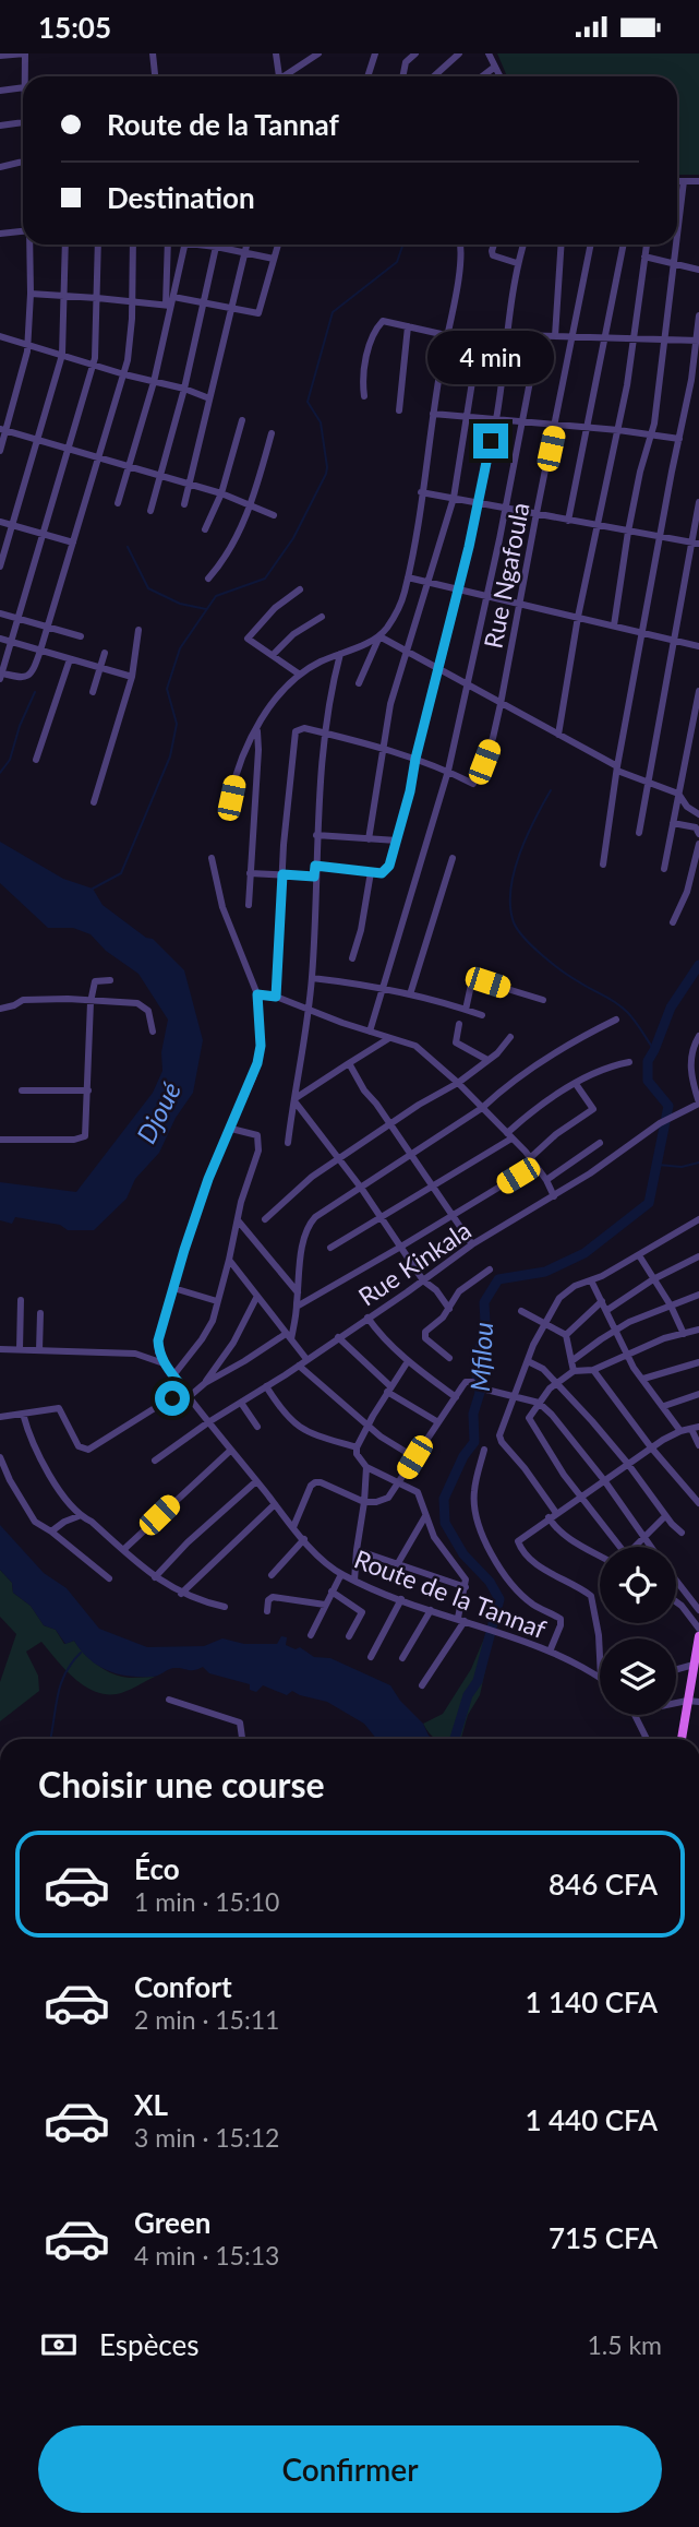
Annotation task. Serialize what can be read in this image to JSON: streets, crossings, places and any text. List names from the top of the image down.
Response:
{
  "streets": {
    "street": ["Rue Ngafoula", "Rue Kinkala", "Route de la Tannaf"]
  },
  "crossings": [
    ["Rue Kinkala", "Route de la Tannaf"]
  ],
  "water": ["Djoué", "Mfilou"],
  "page": {
    "status": "15:05",
    "banner": ["Route de la Tannaf", "Destination"],
    "bubble": "4 min",
    "heading": "Choisir une course",
    "list": [
      {
        "name": "Éco",
        "note": "1 min · 15:10",
        "value": "846 CFA"
      },
      {
        "name": "Confort",
        "note": "2 min · 15:11",
        "value": "1 140 CFA"
      },
      {
        "name": "XL",
        "note": "3 min · 15:12",
        "value": "1 440 CFA"
      },
      {
        "name": "Green",
        "note": "4 min · 15:13",
        "value": "715 CFA"
      }
    ],
    "pay": ["Espèces", "1.5 km"],
    "buttons": "Confirmer"
  }
}
